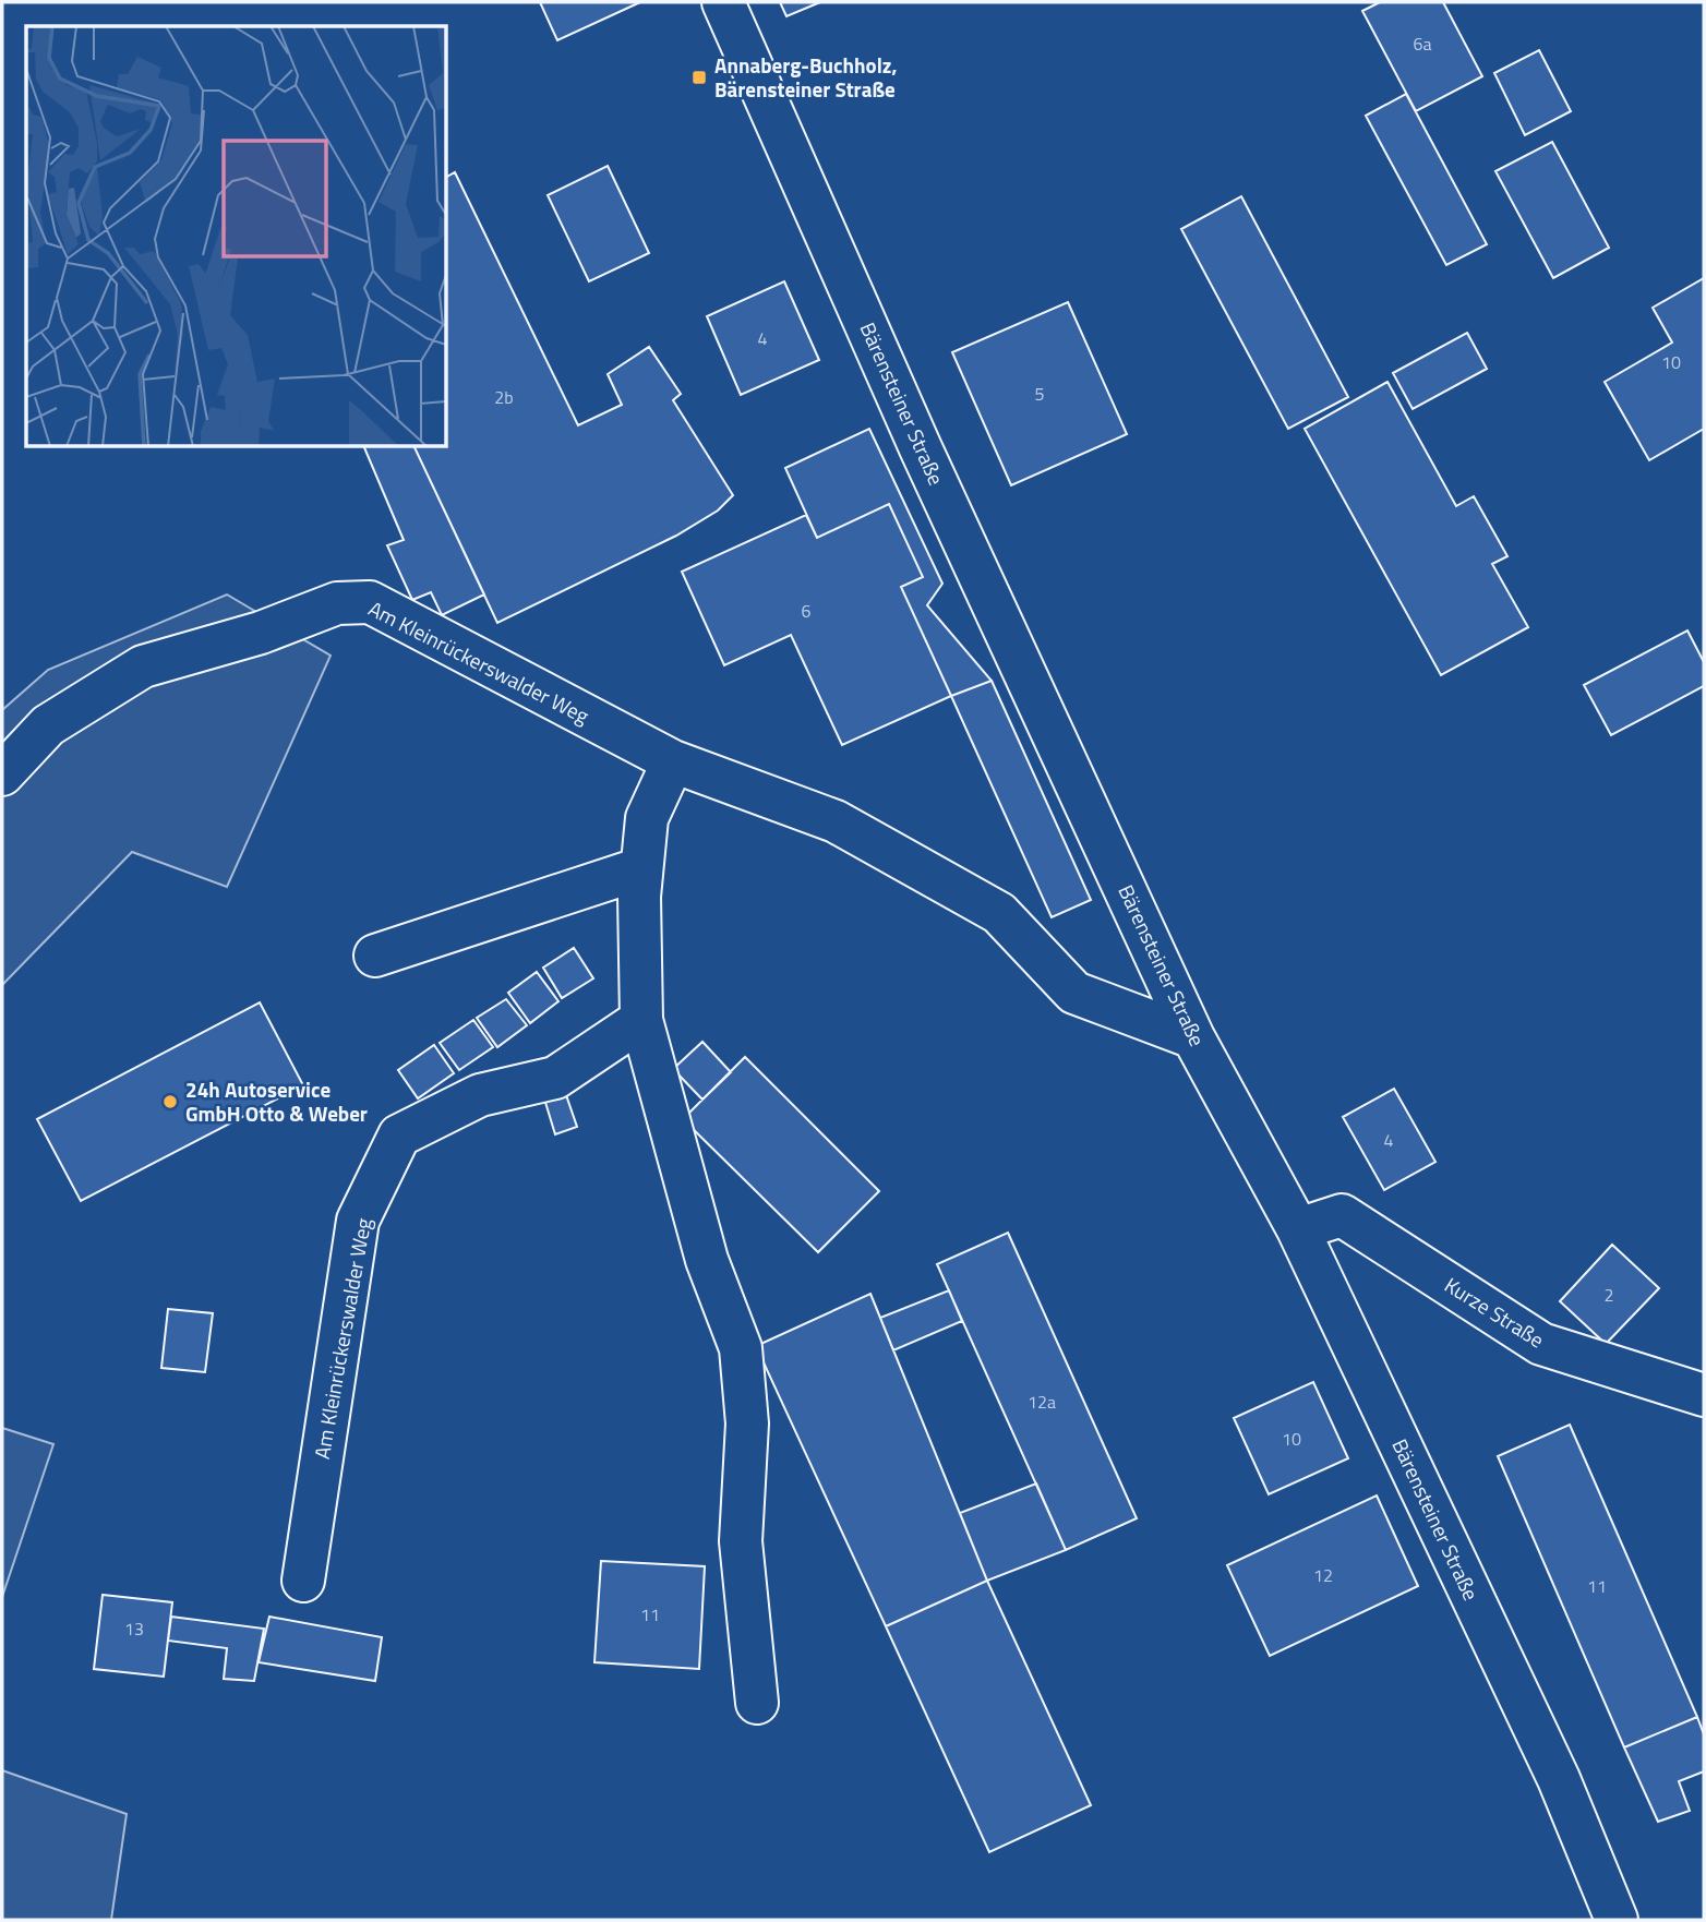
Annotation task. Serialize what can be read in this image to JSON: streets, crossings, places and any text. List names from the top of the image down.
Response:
{
  "streets": {
    "street": ["Bärensteiner Straße", "Am Kleinrückerswalder Weg", "Kurze Straße"]
  },
  "crossings": [
    ["Bärensteiner Straße", "Am Kleinrückerswalder Weg"],
    ["Bärensteiner Straße", "Kurze Straße"]
  ],
  "places": {
    "transit": ["Annaberg-Buchholz, Bärensteiner Straße"],
    "other": ["24h Autoservice GmbH Otto & Weber"]
  },
  "house_numbers": [
    "6a",
    "4",
    "10",
    "5",
    "2b",
    "6",
    "4",
    "2",
    "12a",
    "10",
    "12",
    "11",
    "11",
    "13"
  ]
}
